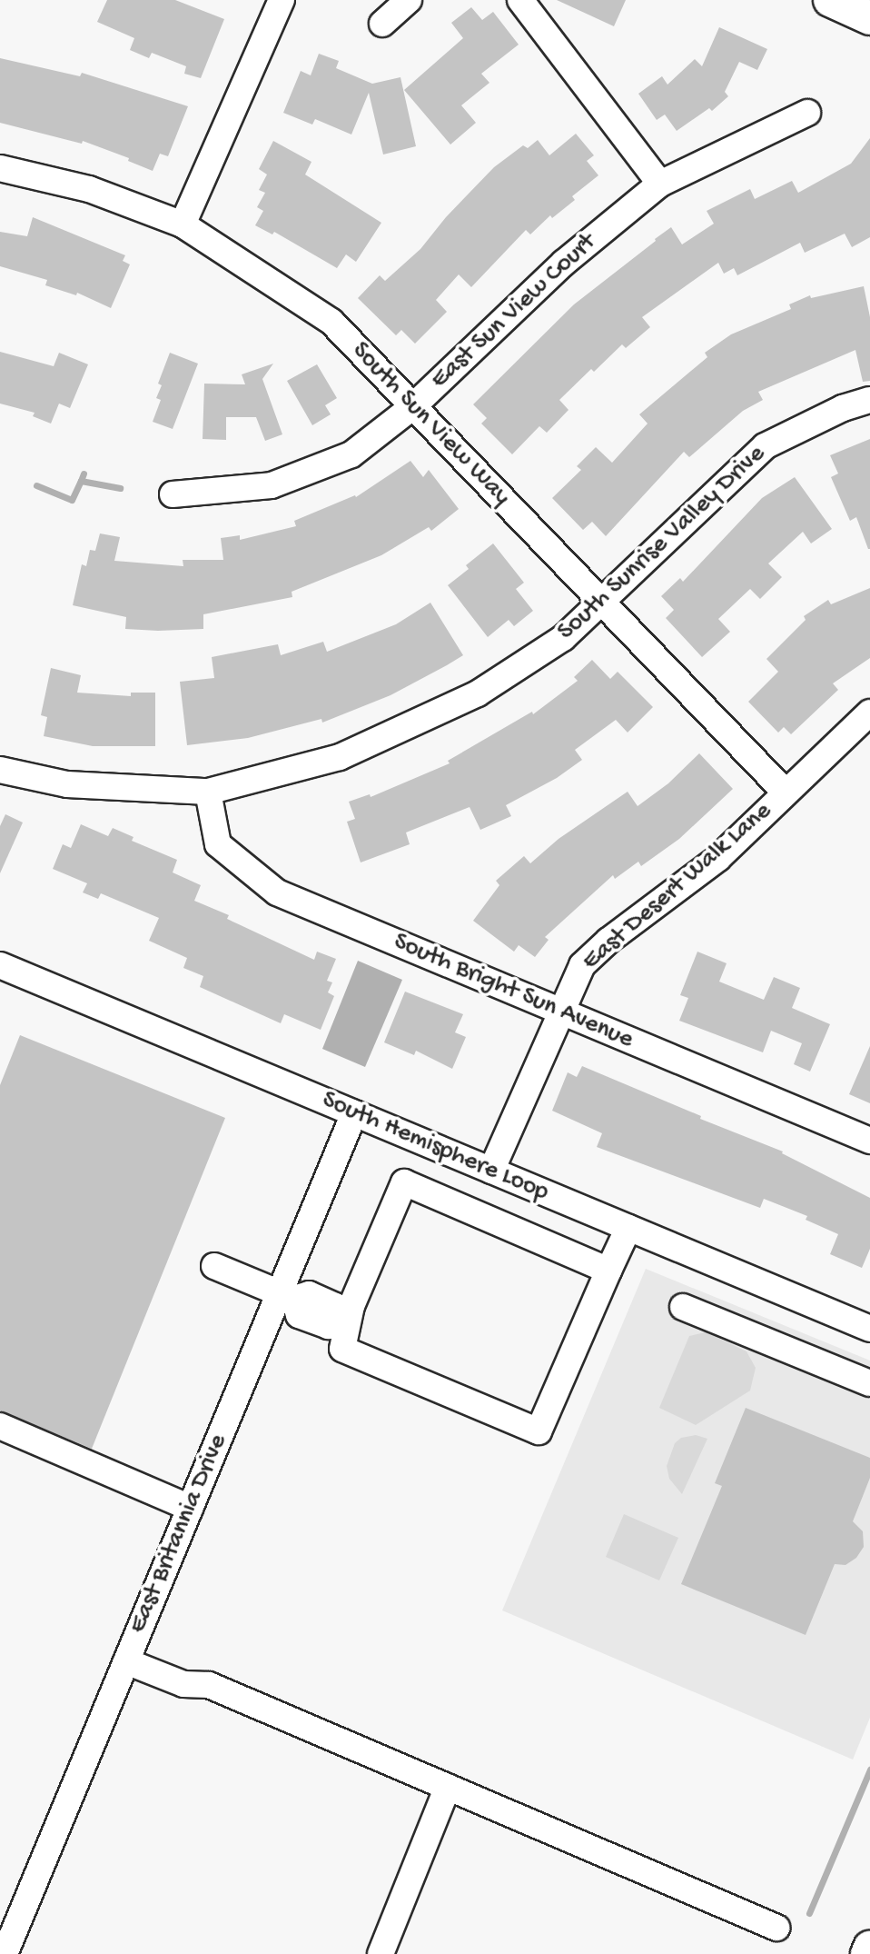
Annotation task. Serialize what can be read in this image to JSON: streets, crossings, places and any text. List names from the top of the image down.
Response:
{
  "streets": {
    "street": [
      "East Sun View Court",
      "South Sun View Way",
      "South Sunrise Valley Drive",
      "East Desert Walk Lane",
      "South Bright Sun Avenue",
      "South Hemisphere Loop",
      "East Britannia Drive"
    ]
  },
  "crossings": [
    ["East Sun View Court", "South Sun View Way"],
    ["South Sun View Way", "South Sunrise Valley Drive"],
    ["South Sun View Way", "East Desert Walk Lane"],
    ["South Sunrise Valley Drive", "South Bright Sun Avenue"],
    ["East Desert Walk Lane", "South Bright Sun Avenue"],
    ["East Desert Walk Lane", "South Hemisphere Loop"],
    ["South Hemisphere Loop", "East Britannia Drive"]
  ]
}
